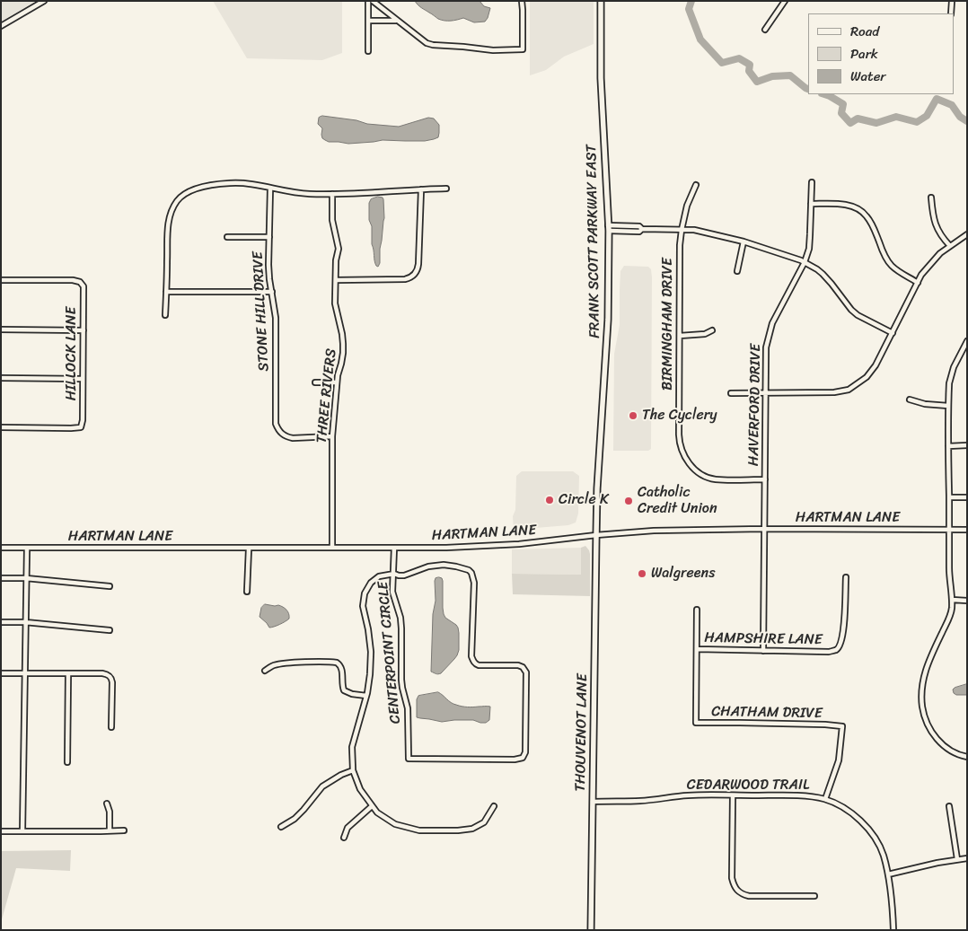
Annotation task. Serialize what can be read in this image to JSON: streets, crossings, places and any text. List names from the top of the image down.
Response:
{
  "streets": {
    "main road": ["FRANK SCOTT PARKWAY EAST", "THOUVENOT LANE"],
    "street": [
      "STONE HILL DRIVE",
      "BIRMINGHAM DRIVE",
      "HILLOCK LANE",
      "THREE RIVERS",
      "HAVERFORD DRIVE",
      "HARTMAN LANE",
      "HAMPSHIRE LANE",
      "CENTERPOINT CIRCLE",
      "CHATHAM DRIVE",
      "CEDARWOOD TRAIL"
    ]
  },
  "crossings": [
    ["FRANK SCOTT PARKWAY EAST", "HARTMAN LANE"],
    ["FRANK SCOTT PARKWAY EAST", "THOUVENOT LANE"],
    ["STONE HILL DRIVE", "THREE RIVERS"],
    ["BIRMINGHAM DRIVE", "HAVERFORD DRIVE"],
    ["THREE RIVERS", "HARTMAN LANE"],
    ["HAVERFORD DRIVE", "HARTMAN LANE"],
    ["HAVERFORD DRIVE", "HAMPSHIRE LANE"],
    ["HARTMAN LANE", "CENTERPOINT CIRCLE"],
    ["HARTMAN LANE", "THOUVENOT LANE"],
    ["HAMPSHIRE LANE", "CHATHAM DRIVE"],
    ["CHATHAM DRIVE", "CEDARWOOD TRAIL"],
    ["THOUVENOT LANE", "CEDARWOOD TRAIL"]
  ],
  "places": [
    "The Cyclery",
    "Circle K",
    "Catholic Credit Union",
    "Walgreens"
  ],
  "legend": ["Road", "Park", "Water"]
}
